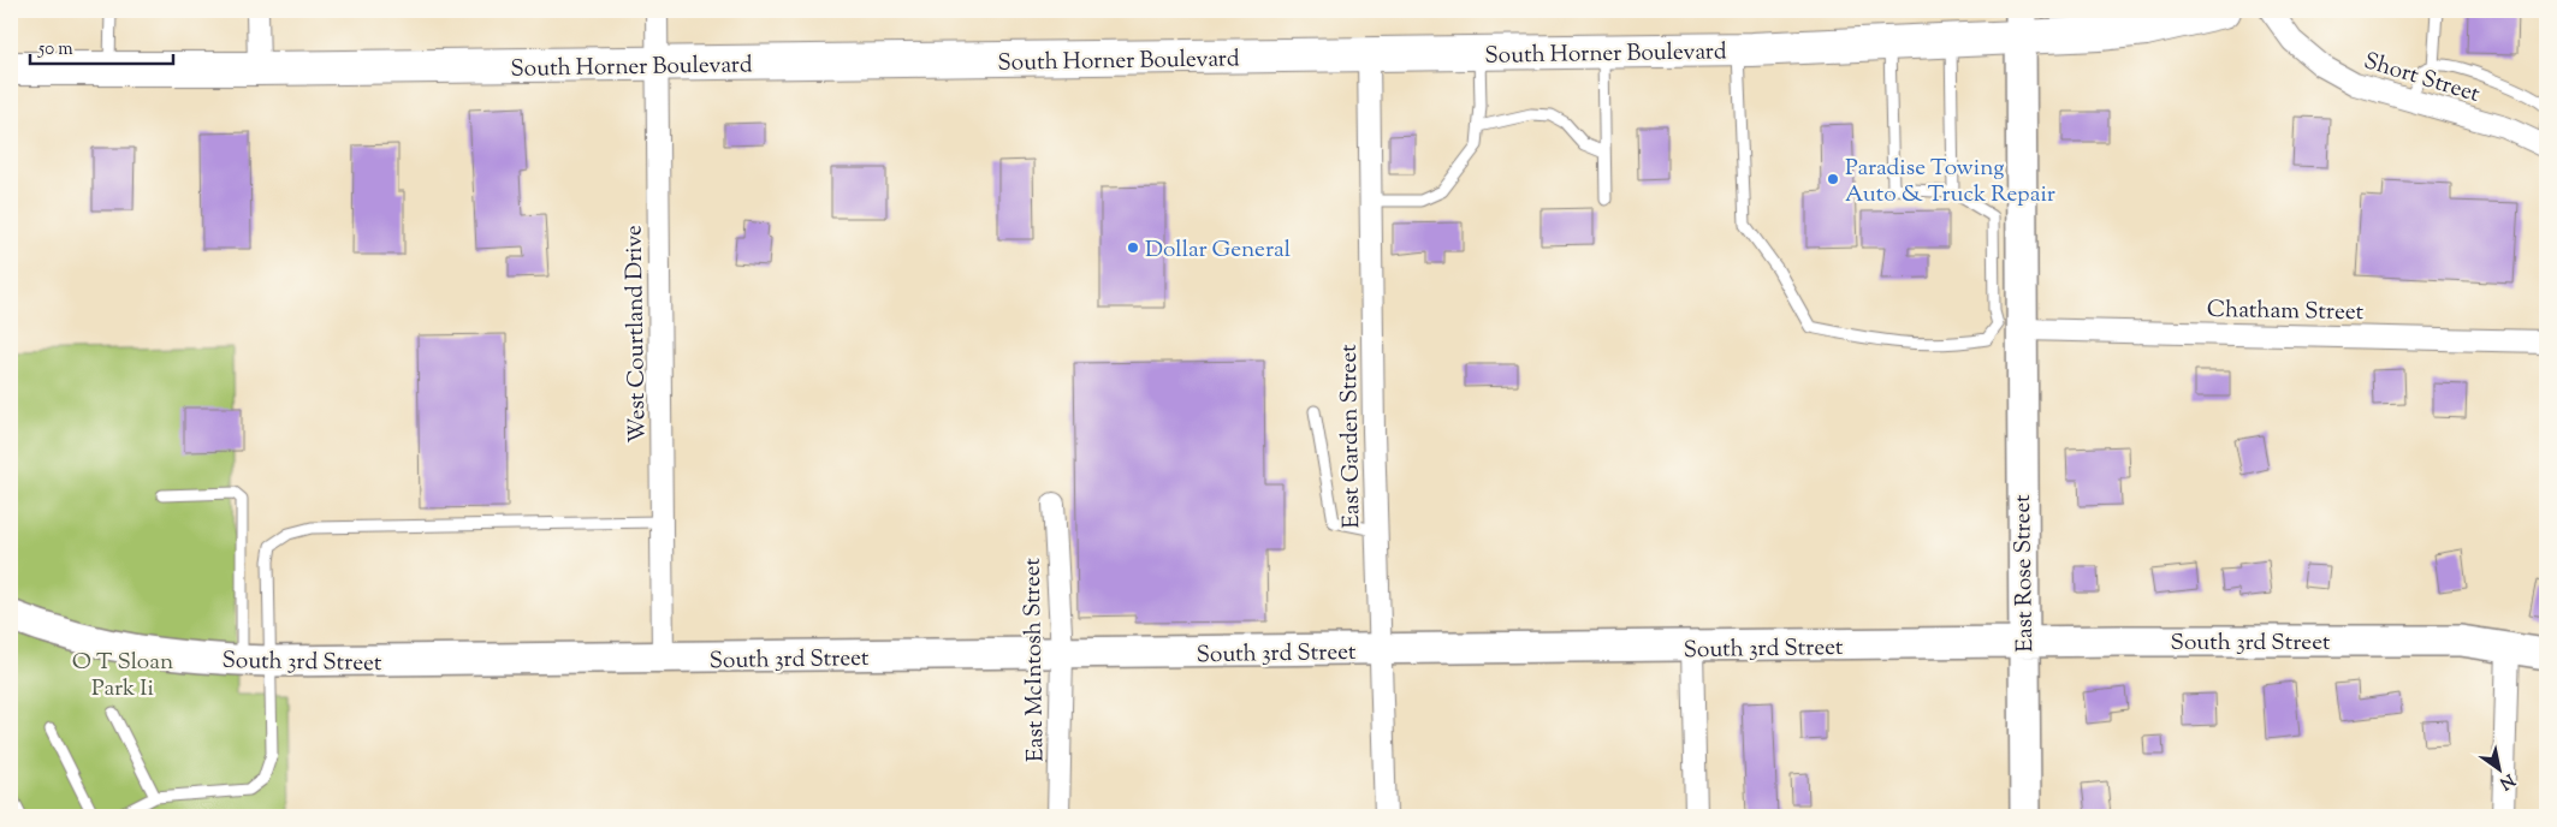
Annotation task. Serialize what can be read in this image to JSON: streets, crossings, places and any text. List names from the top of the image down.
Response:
{
  "streets": {
    "main road": ["South Horner Boulevard"],
    "street": [
      "Short Street",
      "Chatham Street",
      "West Courtland Drive",
      "East Garden Street",
      "East Rose Street",
      "South 3rd Street",
      "East McIntosh Street"
    ]
  },
  "crossings": [
    ["South Horner Boulevard", "West Courtland Drive"],
    ["South Horner Boulevard", "East Garden Street"],
    ["South Horner Boulevard", "East Rose Street"],
    ["Chatham Street", "East Rose Street"],
    ["West Courtland Drive", "South 3rd Street"],
    ["East Garden Street", "South 3rd Street"],
    ["East Rose Street", "South 3rd Street"],
    ["South 3rd Street", "East McIntosh Street"]
  ],
  "parks": ["O T Sloan Park Ii"],
  "places": ["Paradise Towing Auto & Truck Repair", "Dollar General"],
  "scale_bar": "50 m",
  "north": "bottom right"
}
